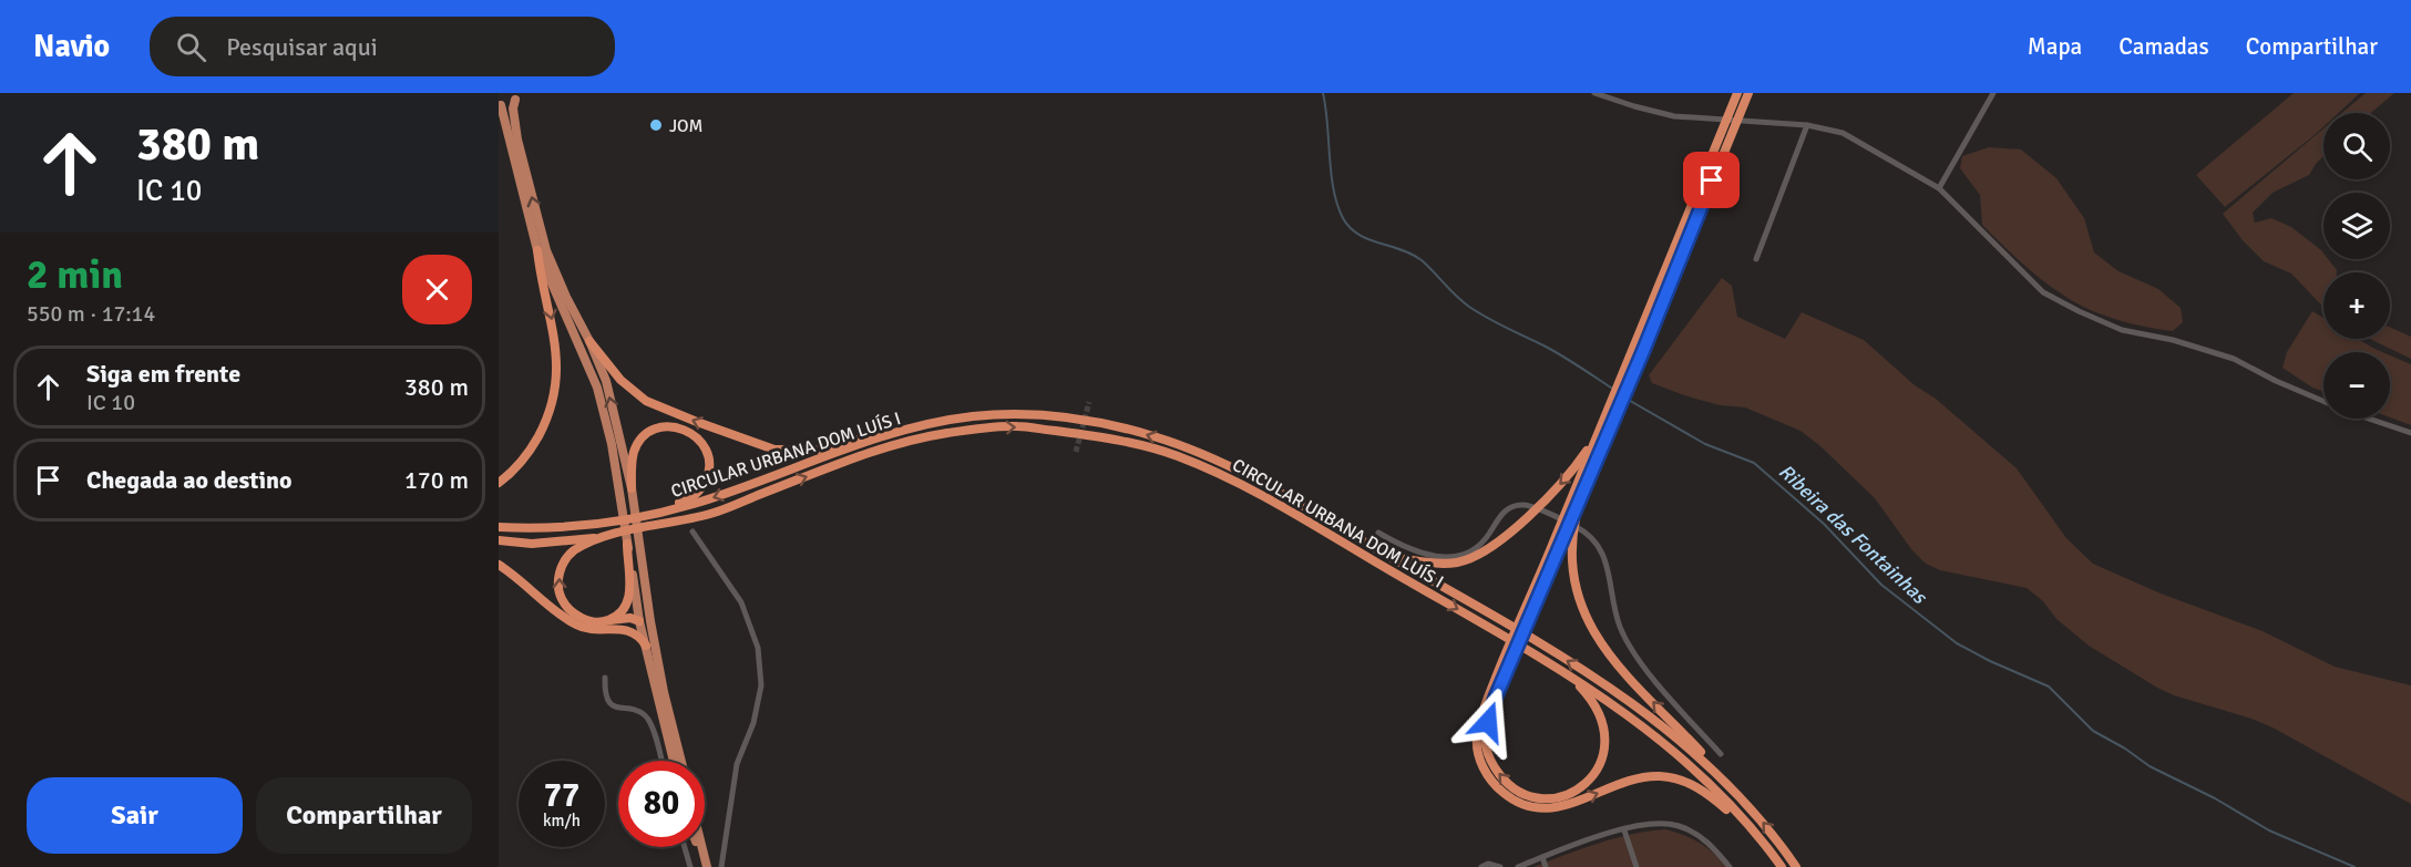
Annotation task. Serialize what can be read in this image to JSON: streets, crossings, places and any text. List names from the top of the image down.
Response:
{
  "streets": {
    "highway": ["CIRCULAR URBANA DOM LUÍS I"]
  },
  "water": ["Ribeira das Fontainhas"],
  "places": ["JOM"],
  "page": {
    "header": "Navio",
    "search": "Pesquisar aqui",
    "nav": ["Mapa", "Camadas", "Compartilhar"],
    "turn": ["380 m", "IC 10"],
    "map_buttons": ["+", "−"],
    "heading": ["2 min", "550 m · 17:14"],
    "list": [
      {
        "name": "Siga em frente",
        "note": "IC 10",
        "value": "380 m"
      },
      {
        "name": "Chegada ao destino",
        "value": "170 m"
      }
    ],
    "speed": "77 km/h",
    "limit": "80",
    "buttons": ["Sair", "Compartilhar"]
  }
}
